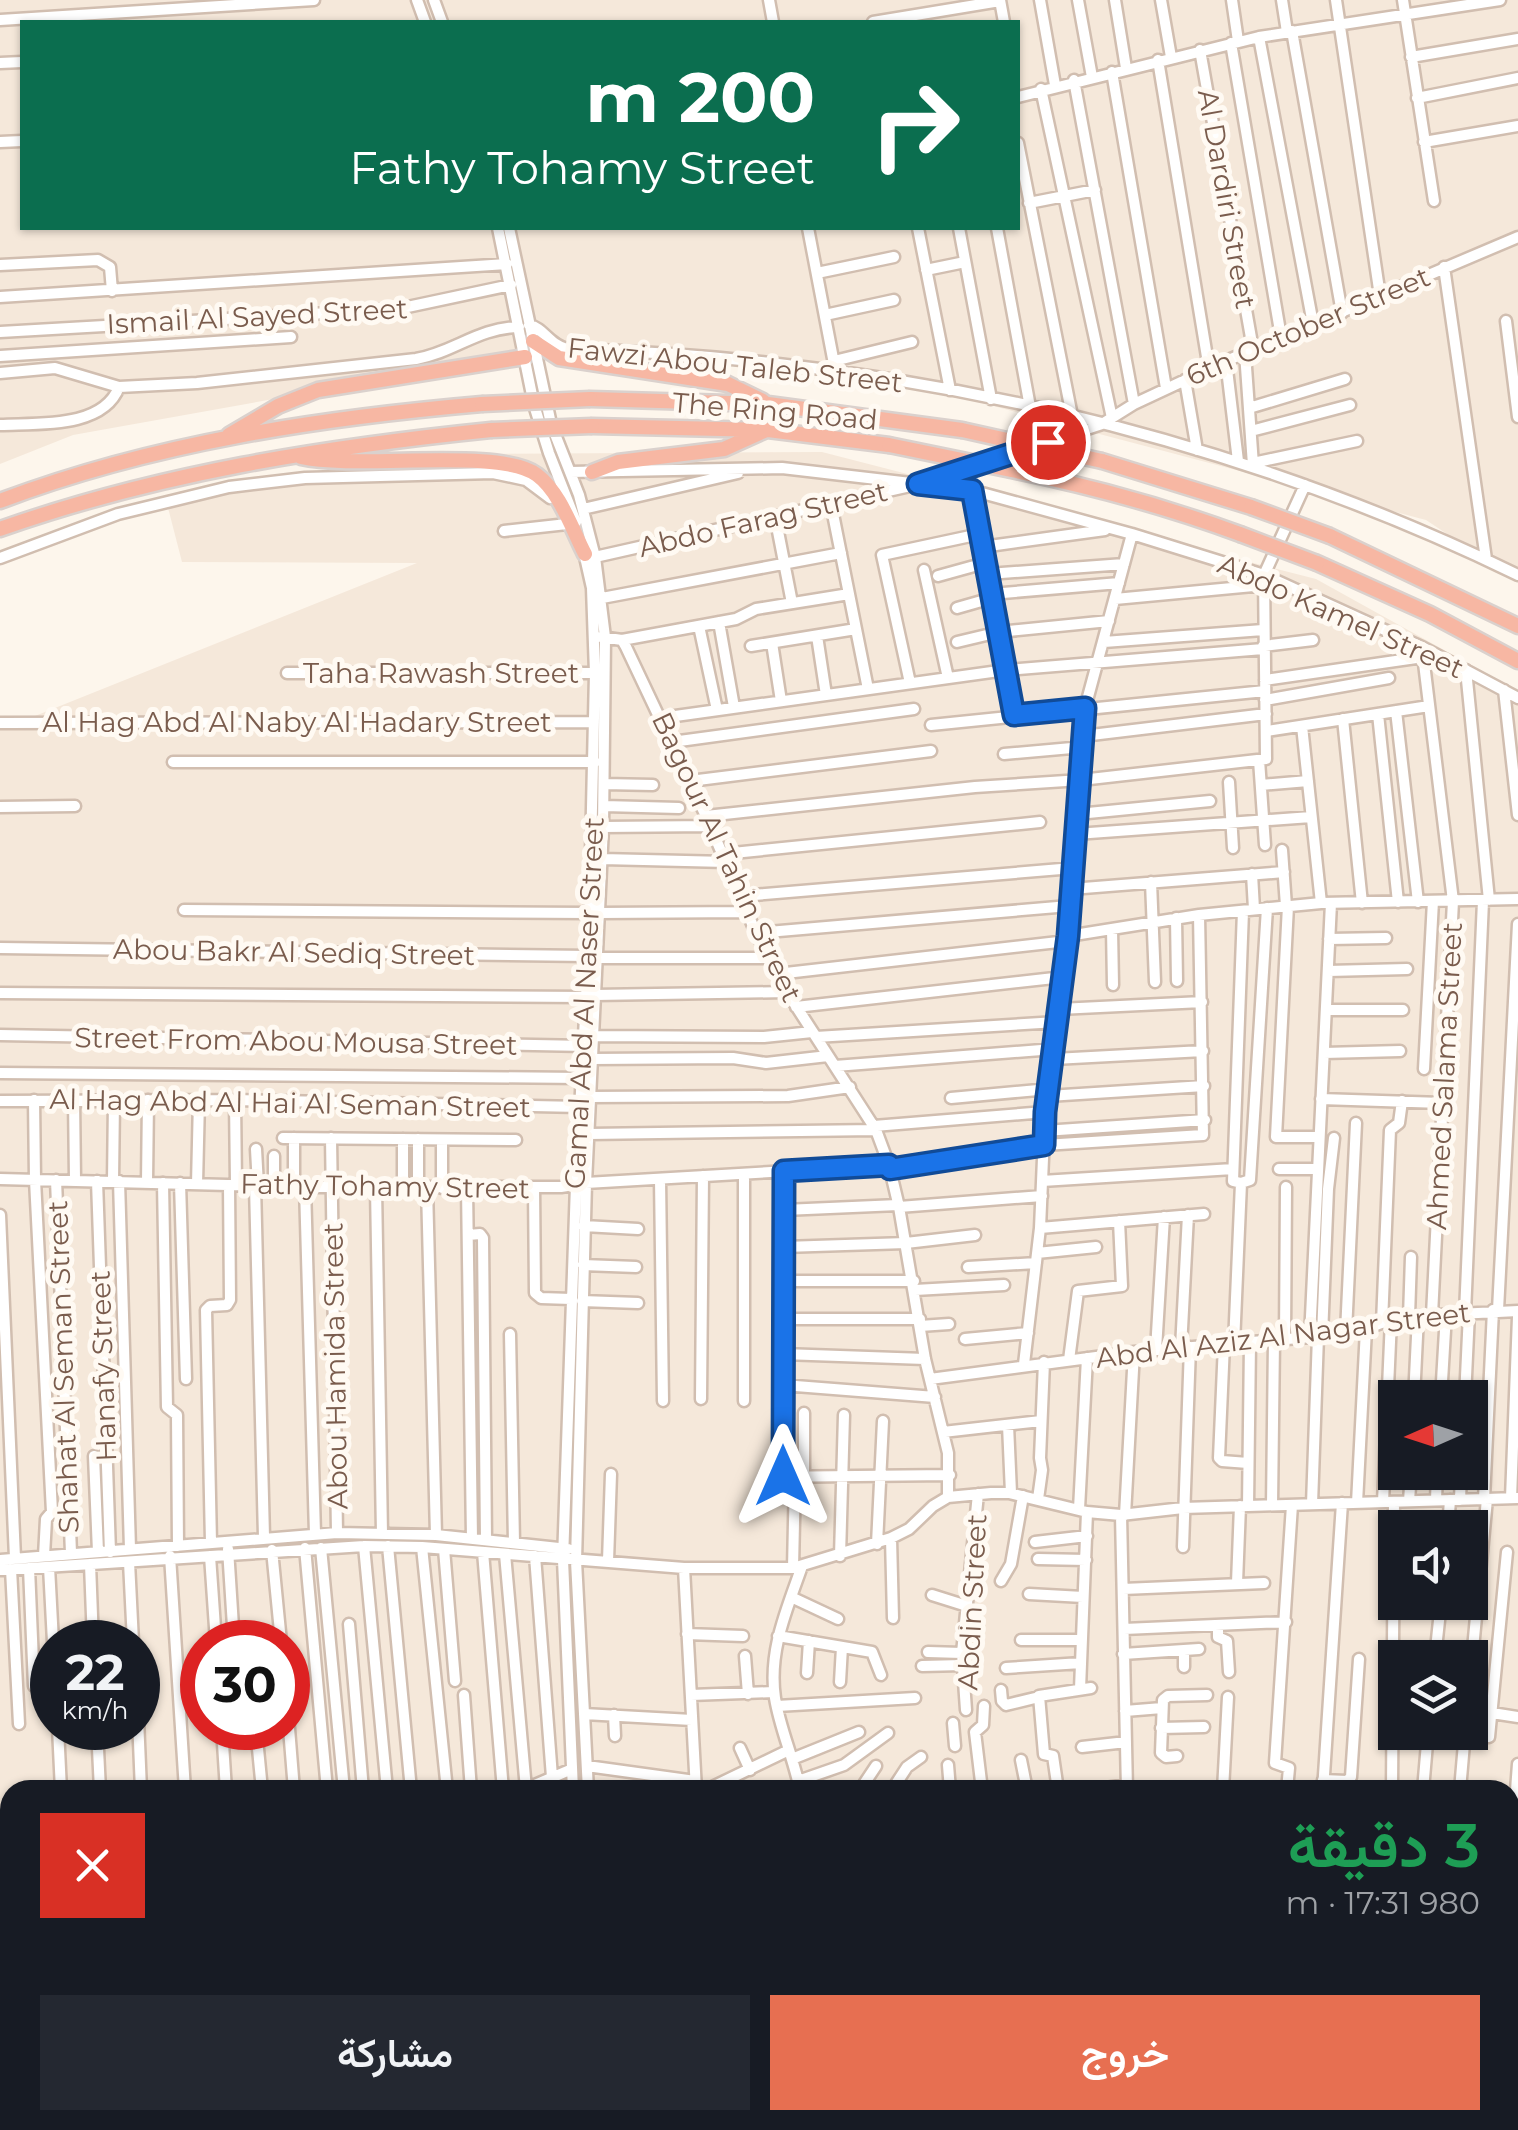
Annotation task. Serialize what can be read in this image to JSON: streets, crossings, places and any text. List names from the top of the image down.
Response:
{
  "streets": {
    "highway": ["The Ring Road"],
    "street": [
      "Al Dardiri Street",
      "Ismail Al Sayed Street",
      "6th October Street",
      "Fawzi Abou Taleb Street",
      "Abdo Farag Street",
      "Abdo Kamel Street",
      "Taha Rawash Street",
      "Al Hag Abd Al Naby Al Hadary Street",
      "Bagour Al Tahin Street",
      "Abou Bakr Al Sediq Street",
      "Gamal Abd Al Naser Street",
      "Street From Abou Mousa Street",
      "Ahmed Salama Street",
      "Al Hag Abd Al Hai Al Seman Street",
      "Fathy Tohamy Street",
      "Abd Al Aziz Al Nagar Street",
      "Hanafy Street",
      "Abou Hamida Street",
      "Shahat Al Seman Street",
      "Abdin Street"
    ]
  },
  "crossings": [
    ["Al Dardiri Street", "6th October Street"],
    ["Al Dardiri Street", "Fawzi Abou Taleb Street"],
    ["6th October Street", "Fawzi Abou Taleb Street"],
    ["6th October Street", "Abdo Farag Street"],
    ["Fawzi Abou Taleb Street", "Abdo Farag Street"],
    ["Abdo Farag Street", "Abdo Kamel Street"],
    ["Abdo Farag Street", "Gamal Abd Al Naser Street"],
    ["Abdo Kamel Street", "Gamal Abd Al Naser Street"],
    ["Abdo Kamel Street", "Ahmed Salama Street"],
    ["Taha Rawash Street", "Gamal Abd Al Naser Street"],
    ["Al Hag Abd Al Naby Al Hadary Street", "Gamal Abd Al Naser Street"],
    ["Bagour Al Tahin Street", "Abou Bakr Al Sediq Street"],
    ["Bagour Al Tahin Street", "Street From Abou Mousa Street"],
    ["Bagour Al Tahin Street", "Fathy Tohamy Street"],
    ["Bagour Al Tahin Street", "Abd Al Aziz Al Nagar Street"],
    ["Abou Bakr Al Sediq Street", "Gamal Abd Al Naser Street"],
    ["Gamal Abd Al Naser Street", "Street From Abou Mousa Street"],
    ["Gamal Abd Al Naser Street", "Al Hag Abd Al Hai Al Seman Street"],
    ["Gamal Abd Al Naser Street", "Fathy Tohamy Street"],
    ["Ahmed Salama Street", "Abd Al Aziz Al Nagar Street"],
    ["Fathy Tohamy Street", "Hanafy Street"],
    ["Fathy Tohamy Street", "Abou Hamida Street"],
    ["Fathy Tohamy Street", "Shahat Al Seman Street"]
  ],
  "north": "left",
  "page": {
    "turn": ["200 m", "Fathy Tohamy Street"],
    "speed": "22 km/h",
    "limit": "30",
    "heading": ["3 دقيقة", "980 m · 17:31"],
    "buttons": ["خروج", "مشاركة"]
  }
}
